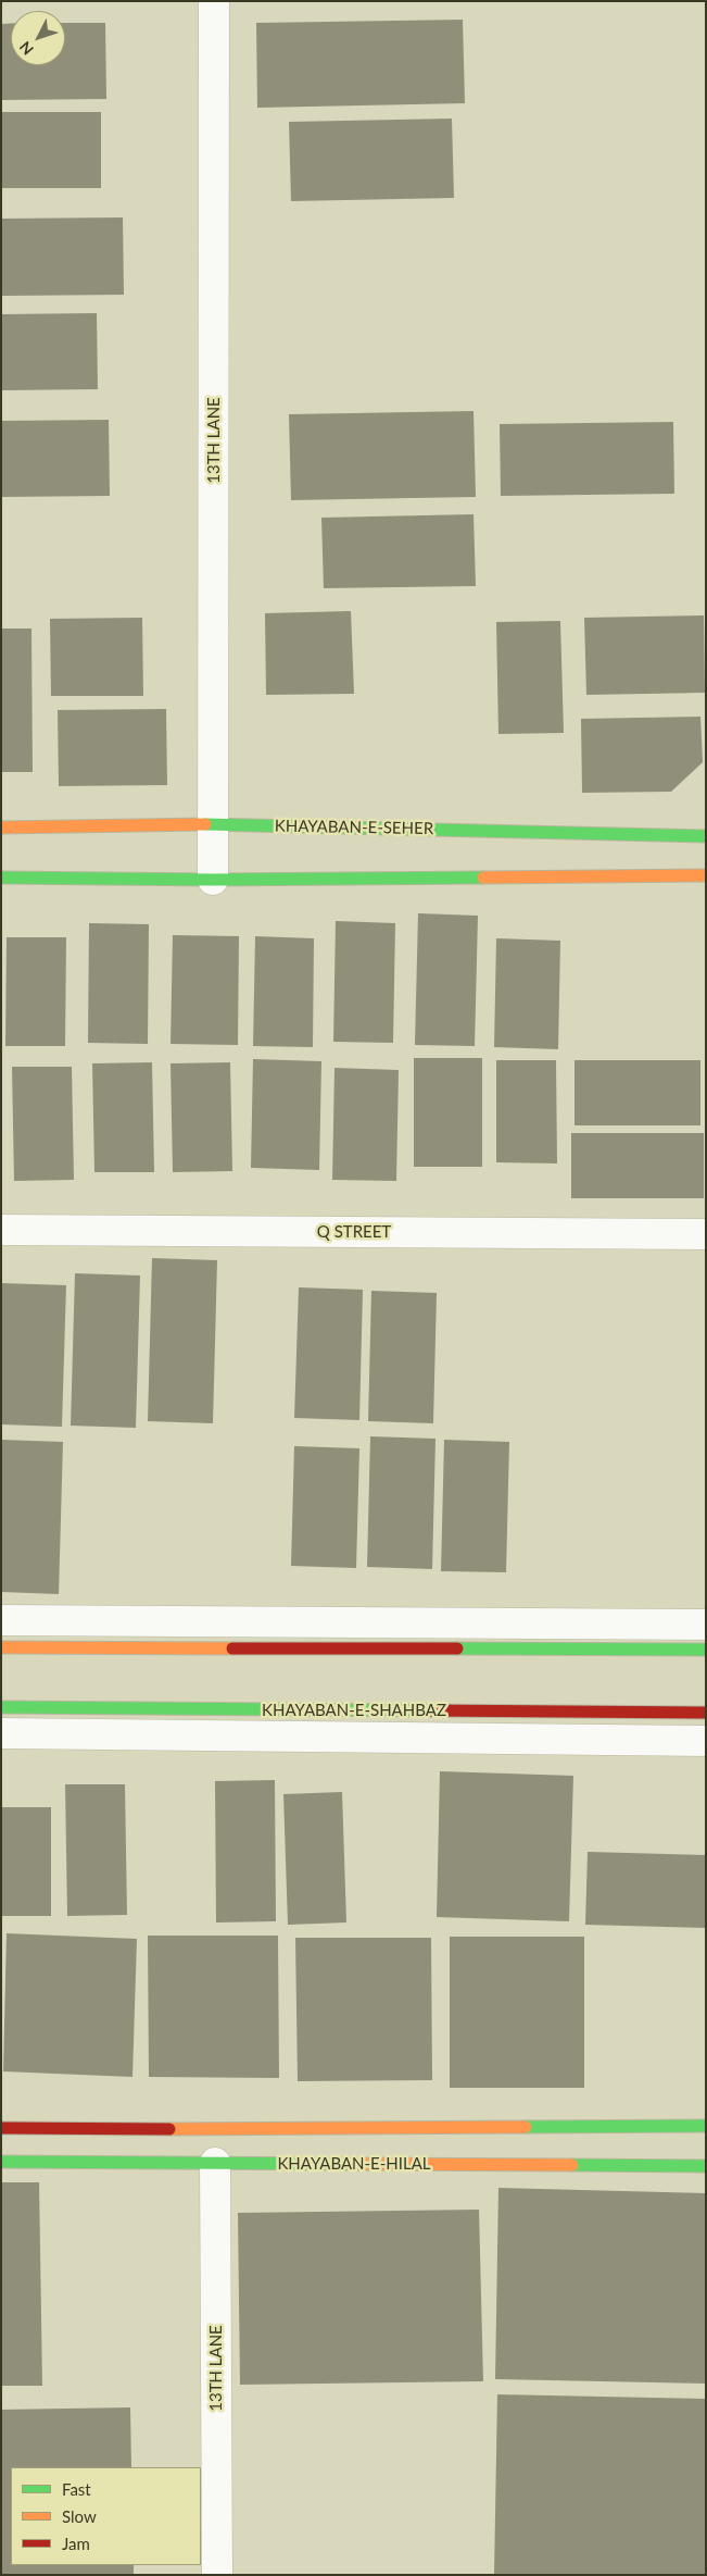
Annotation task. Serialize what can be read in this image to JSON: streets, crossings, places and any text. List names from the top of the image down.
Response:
{
  "streets": {
    "street": [
      "13TH LANE",
      "KHAYABAN-E-SEHER",
      "Q STREET",
      "KHAYABAN-E-SHAHBAZ",
      "KHAYABAN-E-HILAL"
    ]
  },
  "crossings": [
    ["13TH LANE", "KHAYABAN-E-SEHER"],
    ["13TH LANE", "KHAYABAN-E-HILAL"]
  ],
  "legend": ["Fast", "Slow", "Jam"],
  "north": "bottom left"
}
